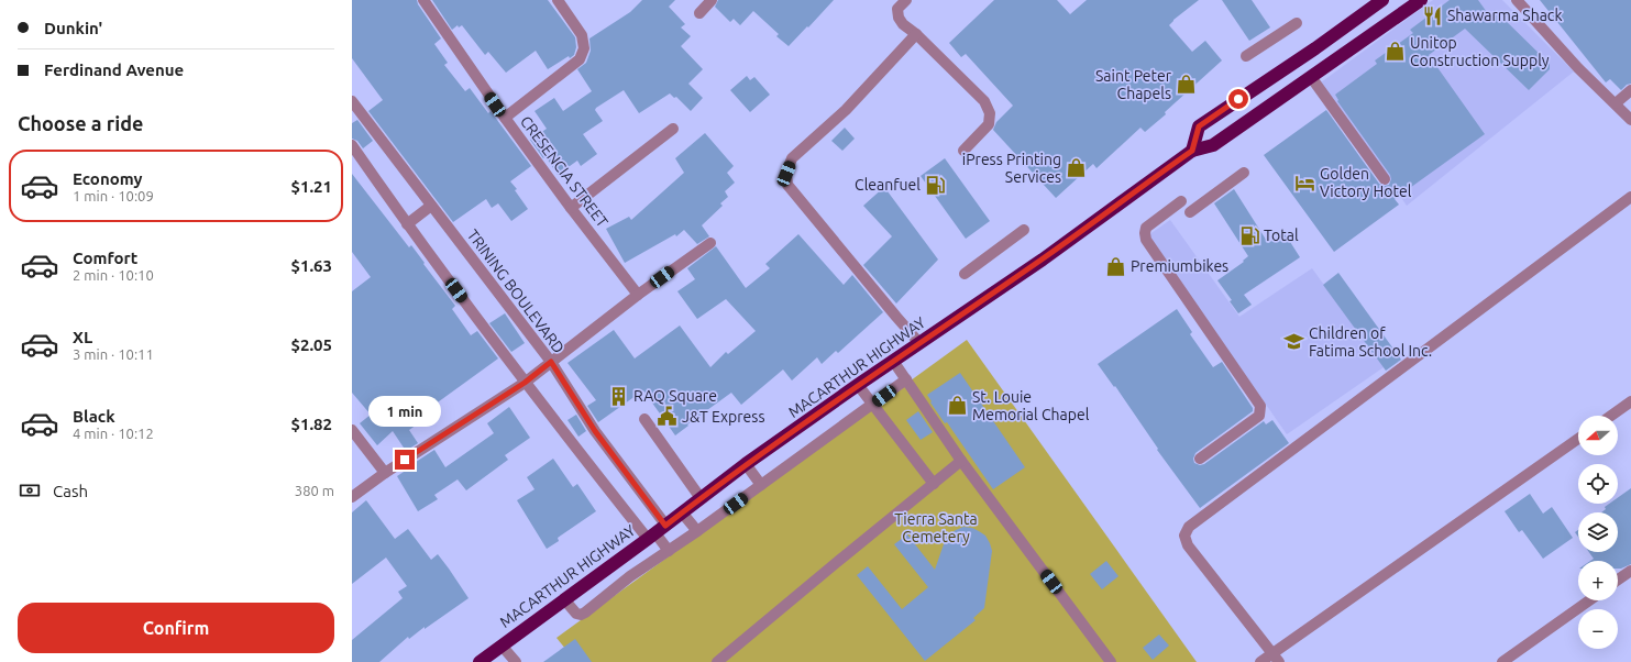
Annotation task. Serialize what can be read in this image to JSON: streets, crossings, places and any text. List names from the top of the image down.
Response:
{
  "streets": {
    "highway": ["MACARTHUR HIGHWAY"],
    "street": ["CRESENCIA STREET", "TRINING BOULEVARD"]
  },
  "crossings": [
    ["TRINING BOULEVARD", "MACARTHUR HIGHWAY"]
  ],
  "parks": ["Tierra Santa Cemetery"],
  "places": {
    "restaurant": ["Shawarma Shack"],
    "shop": [
      "Unitop Construction Supply",
      "Saint Peter Chapels",
      "iPress Printing Services",
      "Premiumbikes",
      "St. Louie Memorial Chapel"
    ],
    "hotel": ["Golden Victory Hotel"],
    "fuel station": ["Cleanfuel", "Total"],
    "school or university": ["Children of Fatima School Inc."],
    "building": ["RAQ Square"],
    "public building": ["J&T Express"]
  },
  "north": "left",
  "page": {
    "banner": ["Dunkin'", "Ferdinand Avenue"],
    "heading": "Choose a ride",
    "list": [
      {
        "name": "Economy",
        "note": "1 min · 10:09",
        "value": "$1.21"
      },
      {
        "name": "Comfort",
        "note": "2 min · 10:10",
        "value": "$1.63"
      },
      {
        "name": "XL",
        "note": "3 min · 10:11",
        "value": "$2.05"
      },
      {
        "name": "Black",
        "note": "4 min · 10:12",
        "value": "$1.82"
      }
    ],
    "bubble": "1 min",
    "map_buttons": ["+", "−"],
    "pay": ["Cash", "380 m"],
    "buttons": "Confirm"
  }
}
